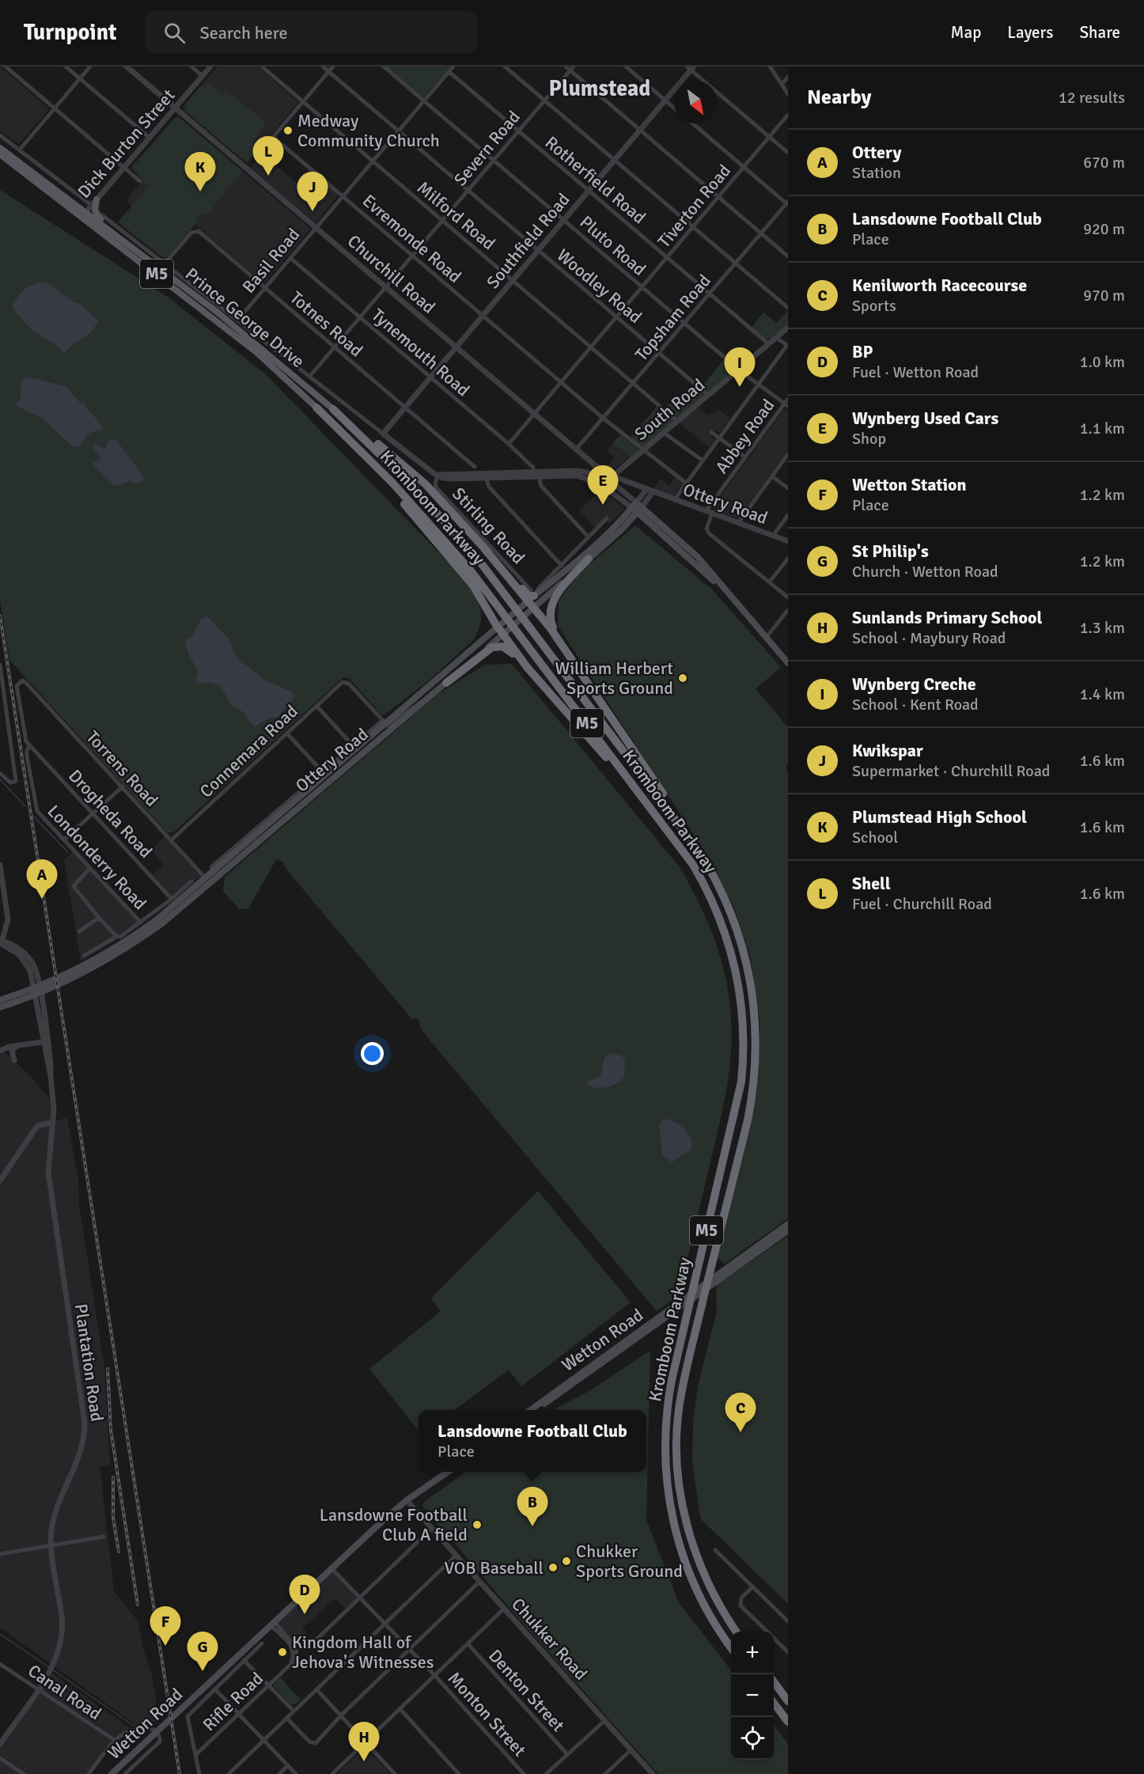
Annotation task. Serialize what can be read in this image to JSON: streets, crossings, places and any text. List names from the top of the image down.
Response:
{
  "streets": {
    "highway": ["M5", "Kromboom Parkway"],
    "main road": ["Prince George Drive", "Ottery Road", "Wetton Road"],
    "street": [
      "Dick Burton Street",
      "Severn Road",
      "Rotherfield Road",
      "Tiverton Road",
      "Milford Road",
      "Evremonde Road",
      "Southfield Road",
      "Pluto Road",
      "Basil Road",
      "Churchill Road",
      "Woodley Road",
      "Topsham Road",
      "Totnes Road",
      "Tynemouth Road",
      "South Road",
      "Abbey Road",
      "Stirling Road",
      "Connemara Road",
      "Torrens Road",
      "Drogheda Road",
      "Londonderry Road",
      "Plantation Road",
      "Chukker Road",
      "Denton Street",
      "Canal Road",
      "Rifle Road",
      "Monton Street"
    ]
  },
  "crossings": [
    ["Dick Burton Street", "Churchill Road"],
    ["Severn Road", "Rotherfield Road"],
    ["Severn Road", "Milford Road"],
    ["Severn Road", "Evremonde Road"],
    ["Severn Road", "Pluto Road"],
    ["Severn Road", "Churchill Road"],
    ["Severn Road", "Woodley Road"],
    ["Severn Road", "Totnes Road"],
    ["Severn Road", "Tynemouth Road"],
    ["Rotherfield Road", "Tiverton Road"],
    ["Rotherfield Road", "Southfield Road"],
    ["Rotherfield Road", "Basil Road"],
    ["Rotherfield Road", "Topsham Road"],
    ["Rotherfield Road", "South Road"],
    ["Tiverton Road", "Milford Road"],
    ["Tiverton Road", "Evremonde Road"],
    ["Tiverton Road", "Pluto Road"],
    ["Tiverton Road", "Churchill Road"],
    ["Tiverton Road", "Woodley Road"],
    ["Tiverton Road", "Tynemouth Road"],
    ["Milford Road", "Evremonde Road"],
    ["Milford Road", "Southfield Road"],
    ["Milford Road", "Basil Road"],
    ["Milford Road", "Topsham Road"],
    ["Milford Road", "South Road"],
    ["Evremonde Road", "Southfield Road"],
    ["Evremonde Road", "Basil Road"],
    ["Evremonde Road", "Topsham Road"],
    ["Evremonde Road", "South Road"],
    ["Southfield Road", "Pluto Road"],
    ["Southfield Road", "Churchill Road"],
    ["Southfield Road", "Woodley Road"],
    ["Southfield Road", "Totnes Road"],
    ["Southfield Road", "Tynemouth Road"],
    ["Pluto Road", "Basil Road"],
    ["Pluto Road", "Topsham Road"],
    ["Pluto Road", "South Road"],
    ["Pluto Road", "Abbey Road"],
    ["Basil Road", "Churchill Road"],
    ["Basil Road", "Woodley Road"],
    ["Basil Road", "Totnes Road"],
    ["Basil Road", "Tynemouth Road"],
    ["Churchill Road", "Topsham Road"],
    ["Churchill Road", "South Road"],
    ["Churchill Road", "Ottery Road"],
    ["Woodley Road", "Topsham Road"],
    ["Woodley Road", "South Road"],
    ["Prince George Drive", "Kromboom Parkway"],
    ["Abbey Road", "Ottery Road"],
    ["Ottery Road", "Stirling Road"],
    ["Ottery Road", "Connemara Road"],
    ["Ottery Road", "Torrens Road"],
    ["Connemara Road", "Torrens Road"],
    ["Torrens Road", "Drogheda Road"],
    ["Torrens Road", "Londonderry Road"],
    ["Drogheda Road", "Londonderry Road"],
    ["Wetton Road", "Chukker Road"],
    ["Wetton Road", "Rifle Road"],
    ["Wetton Road", "Monton Street"],
    ["Plantation Road", "Canal Road"]
  ],
  "districts": ["Plumstead"],
  "places": [
    "Medway Community Church",
    "William Herbert Sports Ground",
    "Lansdowne Football Club A field",
    "Chukker Sports Ground",
    "VOB Baseball",
    "Kingdom Hall of Jehova's Witnesses"
  ],
  "north": "bottom right",
  "page": {
    "header": "Turnpoint",
    "search": "Search here",
    "nav": ["Map", "Layers", "Share"],
    "heading": ["Nearby", "12 results"],
    "list": [
      {
        "mark": "A",
        "name": "Ottery",
        "note": "Station",
        "value": "670 m"
      },
      {
        "mark": "B",
        "name": "Lansdowne Football Club",
        "note": "Place",
        "value": "920 m"
      },
      {
        "mark": "C",
        "name": "Kenilworth Racecourse",
        "note": "Sports",
        "value": "970 m"
      },
      {
        "mark": "D",
        "name": "BP",
        "note": "Fuel · Wetton Road",
        "value": "1.0 km"
      },
      {
        "mark": "E",
        "name": "Wynberg Used Cars",
        "note": "Shop",
        "value": "1.1 km"
      },
      {
        "mark": "F",
        "name": "Wetton Station",
        "note": "Place",
        "value": "1.2 km"
      },
      {
        "mark": "G",
        "name": "St Philip's",
        "note": "Church · Wetton Road",
        "value": "1.2 km"
      },
      {
        "mark": "H",
        "name": "Sunlands Primary School",
        "note": "School · Maybury Road",
        "value": "1.3 km"
      },
      {
        "mark": "I",
        "name": "Wynberg Creche",
        "note": "School · Kent Road",
        "value": "1.4 km"
      },
      {
        "mark": "J",
        "name": "Kwikspar",
        "note": "Supermarket · Churchill Road",
        "value": "1.6 km"
      },
      {
        "mark": "K",
        "name": "Plumstead High School",
        "note": "School",
        "value": "1.6 km"
      },
      {
        "mark": "L",
        "name": "Shell",
        "note": "Fuel · Churchill Road",
        "value": "1.6 km"
      }
    ],
    "pins": [
      "L",
      "K",
      "J",
      "I",
      "E",
      "A",
      "C",
      "B",
      "D",
      "F",
      "G",
      "H"
    ],
    "popup": ["Lansdowne Football Club", "Place"],
    "map_buttons": ["+", "−"]
  }
}
